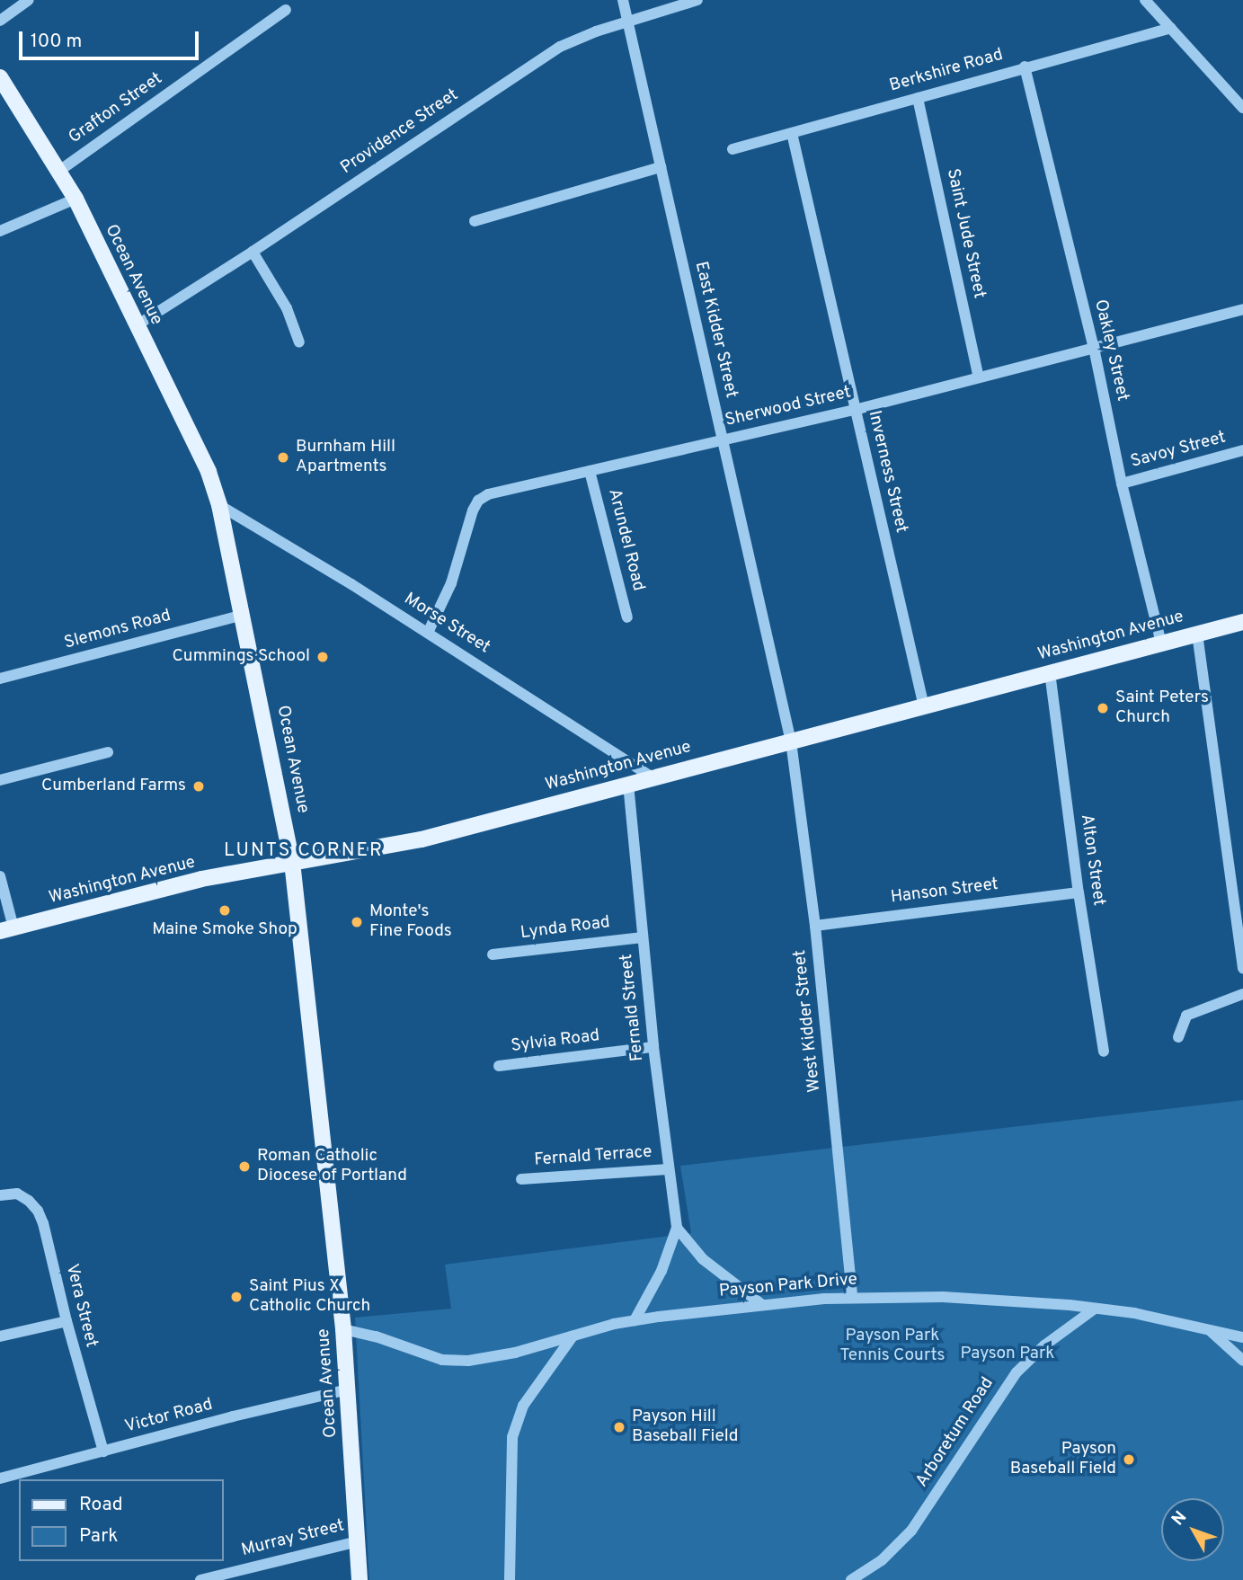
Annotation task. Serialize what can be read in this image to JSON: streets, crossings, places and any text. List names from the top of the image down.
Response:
{
  "streets": {
    "main road": ["Ocean Avenue", "Washington Avenue"],
    "street": [
      "Berkshire Road",
      "Grafton Street",
      "Providence Street",
      "Saint Jude Street",
      "East Kidder Street",
      "Oakley Street",
      "Sherwood Street",
      "Savoy Street",
      "Inverness Street",
      "Arundel Road",
      "Morse Street",
      "Slemons Road",
      "Alton Street",
      "Hanson Street",
      "Lynda Road",
      "Fernald Street",
      "West Kidder Street",
      "Sylvia Road",
      "Fernald Terrace",
      "Payson Park Drive",
      "Vera Street",
      "Victor Road",
      "Arboretum Road",
      "Murray Street"
    ]
  },
  "crossings": [
    ["Berkshire Road", "Saint Jude Street"],
    ["Berkshire Road", "Oakley Street"],
    ["Berkshire Road", "Inverness Street"],
    ["Grafton Street", "Ocean Avenue"],
    ["Providence Street", "Ocean Avenue"],
    ["Providence Street", "East Kidder Street"],
    ["Saint Jude Street", "Sherwood Street"],
    ["Ocean Avenue", "Morse Street"],
    ["Ocean Avenue", "Slemons Road"],
    ["Ocean Avenue", "Washington Avenue"],
    ["Ocean Avenue", "Payson Park Drive"],
    ["Ocean Avenue", "Victor Road"],
    ["Ocean Avenue", "Murray Street"],
    ["East Kidder Street", "Sherwood Street"],
    ["East Kidder Street", "Washington Avenue"],
    ["East Kidder Street", "West Kidder Street"],
    ["Oakley Street", "Sherwood Street"],
    ["Oakley Street", "Savoy Street"],
    ["Oakley Street", "Washington Avenue"],
    ["Sherwood Street", "Inverness Street"],
    ["Sherwood Street", "Arundel Road"],
    ["Sherwood Street", "Morse Street"],
    ["Inverness Street", "Washington Avenue"],
    ["Morse Street", "Washington Avenue"],
    ["Washington Avenue", "Alton Street"],
    ["Washington Avenue", "Fernald Street"],
    ["Washington Avenue", "West Kidder Street"],
    ["Alton Street", "Hanson Street"],
    ["Hanson Street", "West Kidder Street"],
    ["Lynda Road", "Fernald Street"],
    ["Fernald Street", "Sylvia Road"],
    ["Fernald Street", "Fernald Terrace"],
    ["Fernald Street", "Payson Park Drive"],
    ["West Kidder Street", "Payson Park Drive"],
    ["Payson Park Drive", "Arboretum Road"],
    ["Vera Street", "Victor Road"]
  ],
  "districts": ["LUNTS CORNER"],
  "parks": ["Payson Park Tennis Courts", "Payson Park"],
  "places": [
    "Burnham Hill Apartments",
    "Cummings School",
    "Saint Peters Church",
    "Cumberland Farms",
    "Maine Smoke Shop",
    "Monte's Fine Foods",
    "Roman Catholic Diocese of Portland",
    "Saint Pius X Catholic Church",
    "Payson Hill Baseball Field",
    "Payson Baseball Field"
  ],
  "legend": ["Road", "Park"],
  "scale_bar": "100 m",
  "north": "top left"
}
